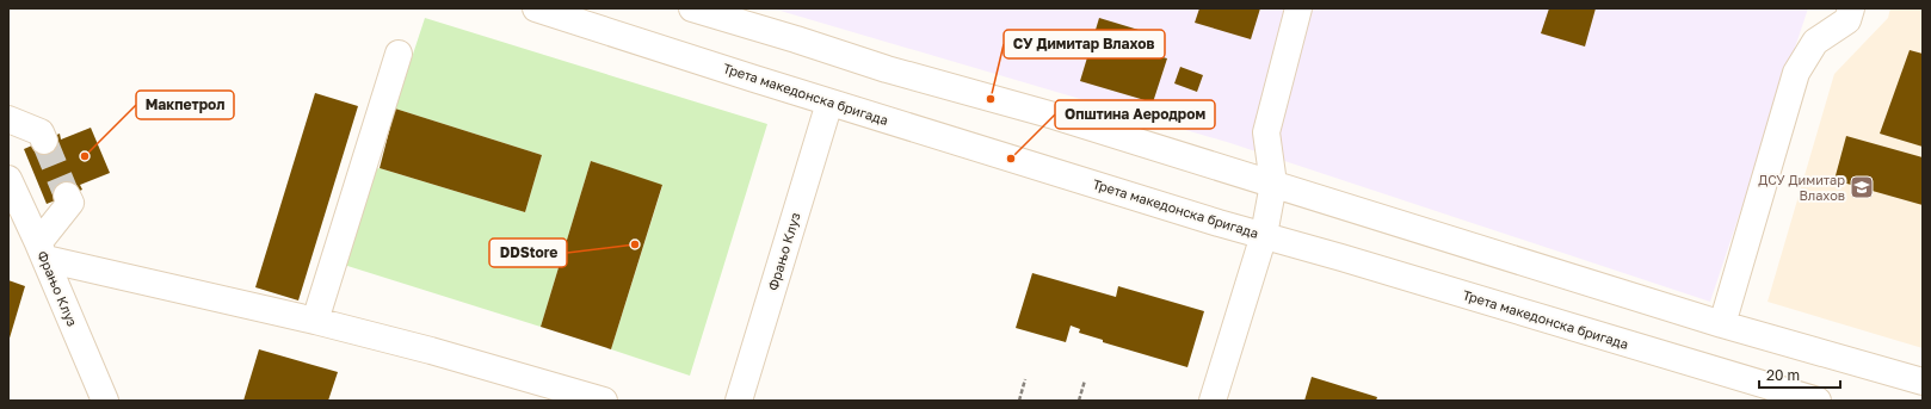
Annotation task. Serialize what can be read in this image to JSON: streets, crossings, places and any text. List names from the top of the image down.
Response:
{
  "streets": {
    "street": ["Трета македонска бригада", "Фрањо Клуз"]
  },
  "crossings": [
    ["Трета македонска бригада", "Фрањо Клуз"]
  ],
  "places": {
    "other": [
      "СУ Димитар Влахов",
      "Макпетрол",
      "Општина Аеродром",
      "DDStore"
    ],
    "school or university": ["ДСУ Димитар Влахов"]
  },
  "scale_bar": "20 m"
}
